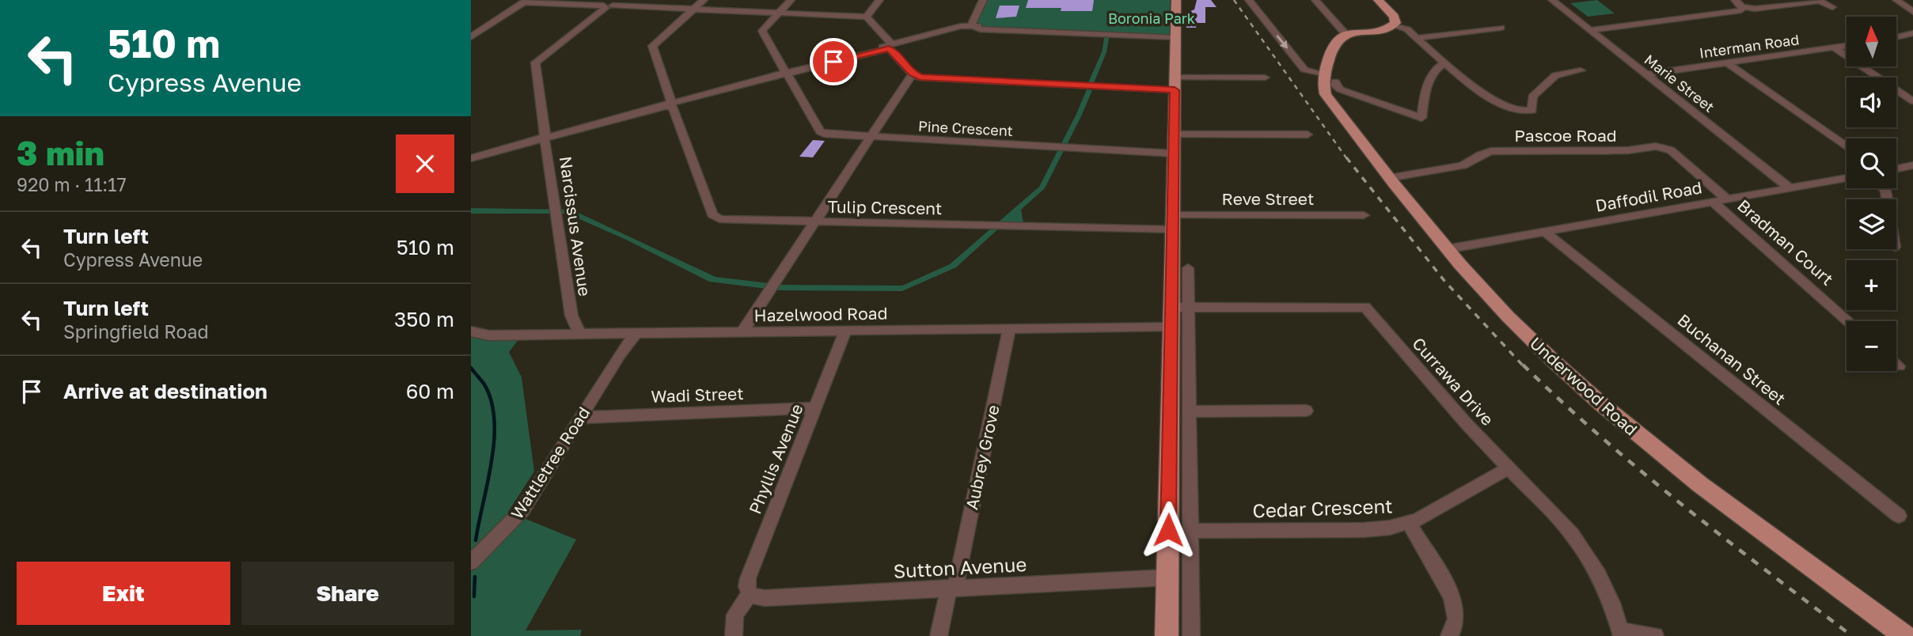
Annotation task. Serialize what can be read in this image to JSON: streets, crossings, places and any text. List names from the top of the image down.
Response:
{
  "streets": {
    "main road": ["Underwood Road"],
    "street": [
      "Interman Road",
      "Marie Street",
      "Pine Crescent",
      "Pascoe Road",
      "Daffodil Road",
      "Reve Street",
      "Tulip Crescent",
      "Narcissus Avenue",
      "Bradman Court",
      "Hazelwood Road",
      "Buchanan Street",
      "Currawa Drive",
      "Wadi Street",
      "Aubrey Grove",
      "Phyllis Avenue",
      "Wattletree Road",
      "Cedar Crescent",
      "Sutton Avenue"
    ]
  },
  "crossings": [
    ["Interman Road", "Marie Street"],
    ["Marie Street", "Daffodil Road"],
    ["Pascoe Road", "Daffodil Road"],
    ["Pascoe Road", "Underwood Road"],
    ["Daffodil Road", "Bradman Court"],
    ["Daffodil Road", "Buchanan Street"],
    ["Daffodil Road", "Underwood Road"],
    ["Reve Street", "Tulip Crescent"],
    ["Narcissus Avenue", "Hazelwood Road"],
    ["Hazelwood Road", "Aubrey Grove"],
    ["Hazelwood Road", "Phyllis Avenue"],
    ["Hazelwood Road", "Wattletree Road"],
    ["Currawa Drive", "Cedar Crescent"],
    ["Wadi Street", "Phyllis Avenue"],
    ["Wadi Street", "Wattletree Road"],
    ["Aubrey Grove", "Sutton Avenue"],
    ["Phyllis Avenue", "Sutton Avenue"]
  ],
  "parks": ["Boronia Park"],
  "north": "top",
  "page": {
    "turn": ["510 m", "Cypress Avenue"],
    "map_buttons": ["+", "−"],
    "heading": ["3 min", "920 m · 11:17"],
    "list": [
      {
        "name": "Turn left",
        "note": "Cypress Avenue",
        "value": "510 m"
      },
      {
        "name": "Turn left",
        "note": "Springfield Road",
        "value": "350 m"
      },
      {
        "name": "Arrive at destination",
        "value": "60 m"
      }
    ],
    "buttons": ["Exit", "Share"]
  }
}
